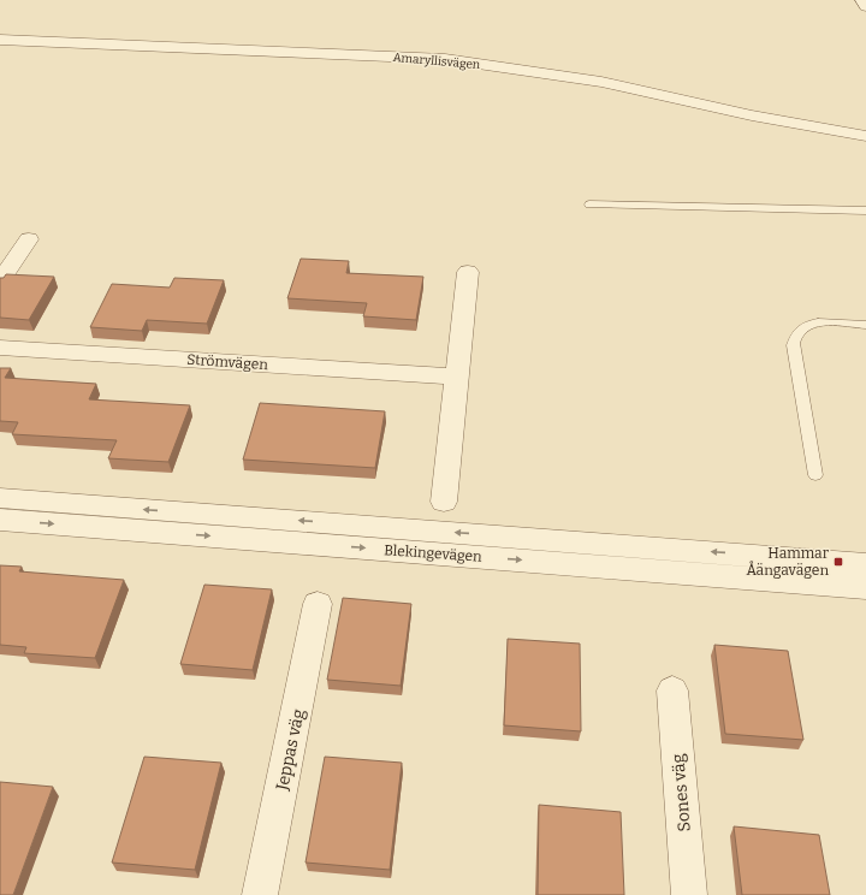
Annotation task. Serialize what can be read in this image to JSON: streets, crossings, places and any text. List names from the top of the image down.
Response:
{
  "streets": {
    "street": [
      "Amaryllisvägen",
      "Strömvägen",
      "Blekingevägen",
      "Jeppas väg",
      "Sones väg"
    ]
  },
  "places": {
    "transit": ["Hammar Åängavägen"]
  }
}
